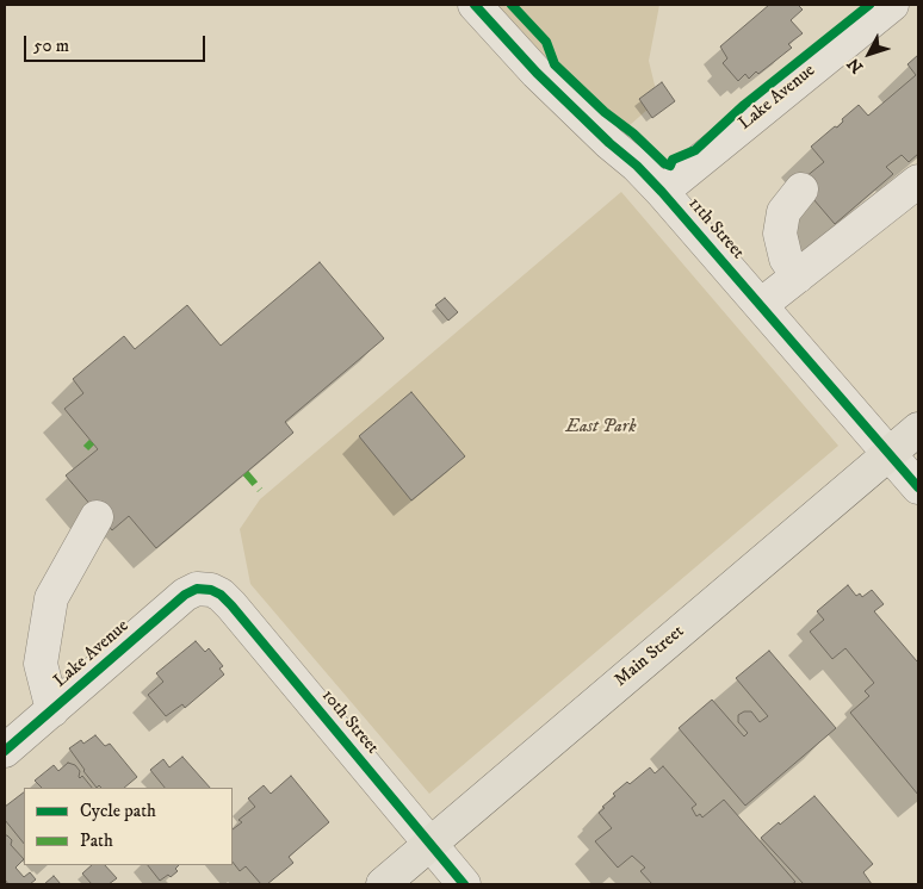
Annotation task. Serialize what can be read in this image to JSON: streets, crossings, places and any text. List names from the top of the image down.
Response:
{
  "streets": {
    "main road": ["Main Street"],
    "street": ["Lake Avenue", "11th Street", "10th Street"]
  },
  "crossings": [
    ["Lake Avenue", "11th Street"],
    ["Lake Avenue", "10th Street"],
    ["11th Street", "Main Street"],
    ["Main Street", "10th Street"]
  ],
  "parks": ["East Park"],
  "legend": ["Cycle path", "Path"],
  "scale_bar": "50 m",
  "north": "bottom left"
}
